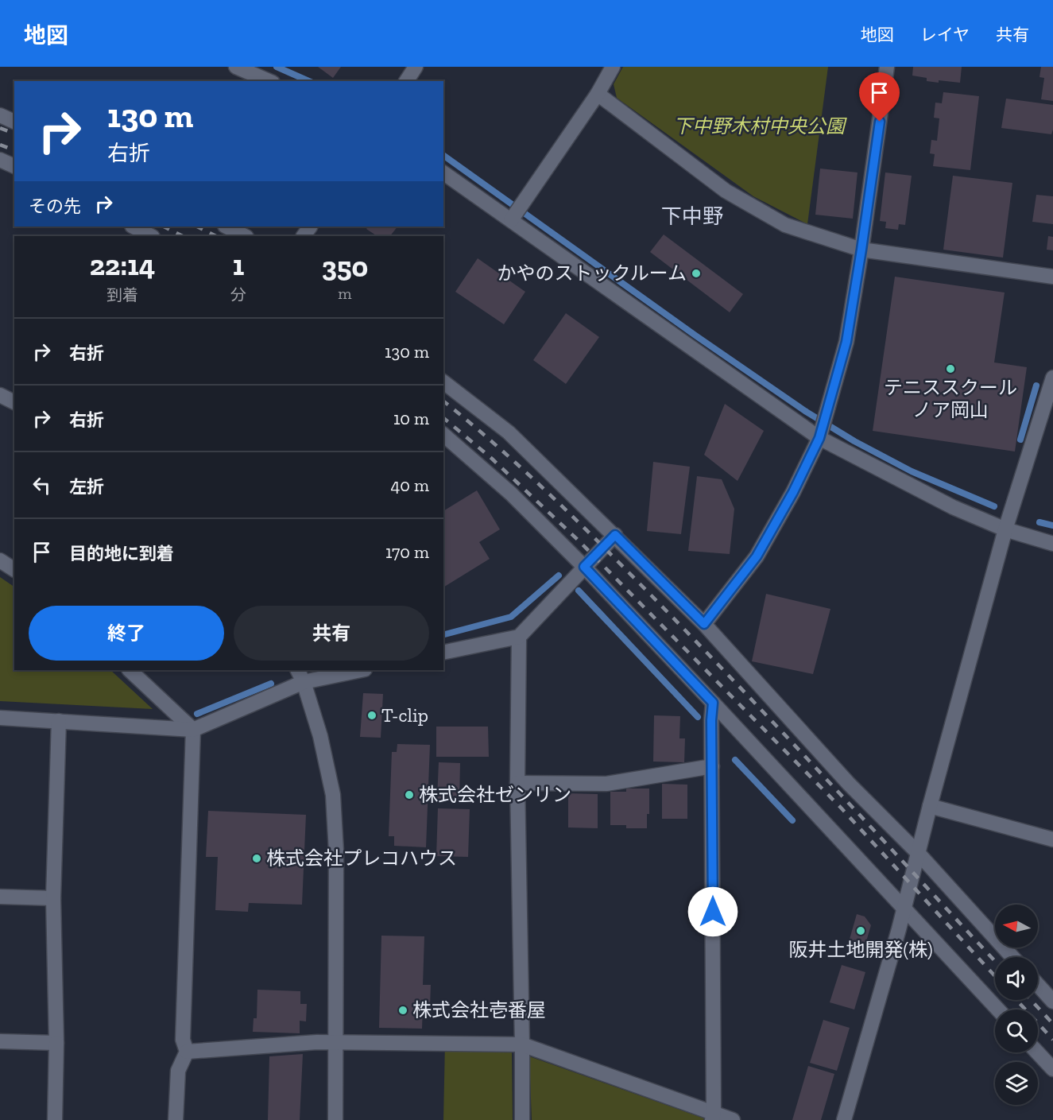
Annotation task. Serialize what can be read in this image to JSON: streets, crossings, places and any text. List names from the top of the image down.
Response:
{
  "districts": ["下中野"],
  "parks": ["下中野木村中央公園"],
  "places": [
    "かやのストックルーム",
    "テニススクール ノア岡山",
    "T-clip",
    "株式会社ゼンリン",
    "株式会社プレコハウス",
    "阪井土地開発(株)",
    "株式会社壱番屋"
  ],
  "north": "left",
  "page": {
    "header": "地図",
    "nav": ["地図", "レイヤ", "共有"],
    "turn": ["130 m", "右折"],
    "then": "その先",
    "eta": [
      "22:14",
      "到着",
      "1",
      "分",
      "350",
      "m"
    ],
    "list": [
      {
        "name": "右折",
        "value": "130 m"
      },
      {
        "name": "右折",
        "value": "10 m"
      },
      {
        "name": "左折",
        "value": "40 m"
      },
      {
        "name": "目的地に到着",
        "value": "170 m"
      }
    ],
    "buttons": ["終了", "共有"]
  }
}
